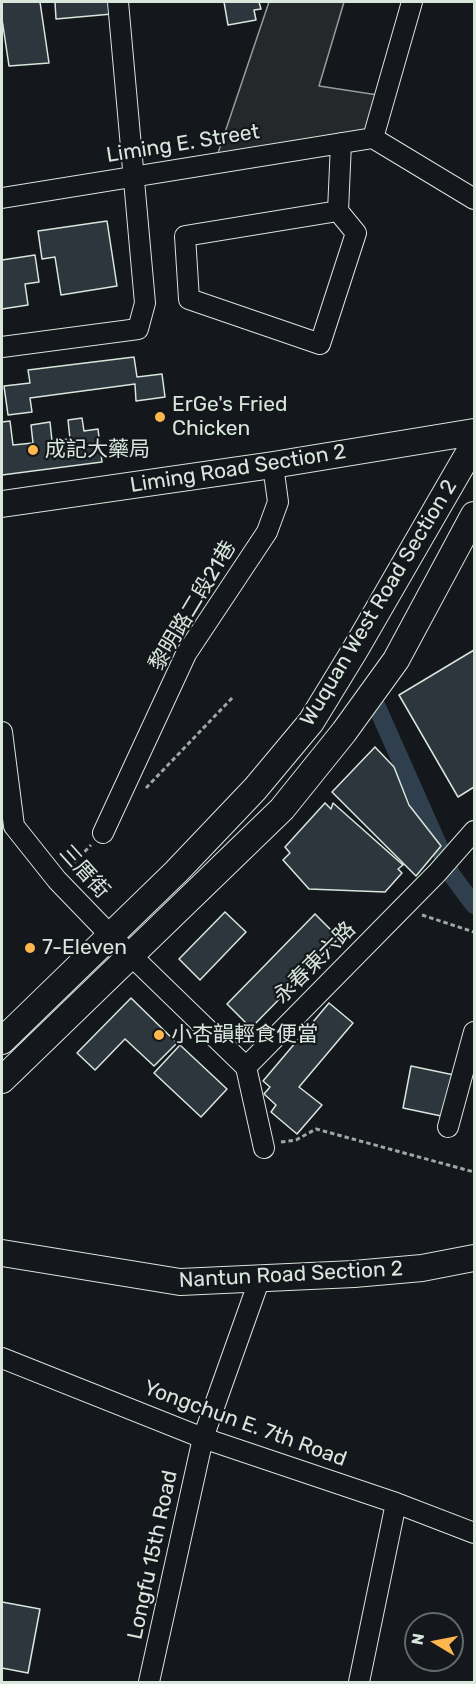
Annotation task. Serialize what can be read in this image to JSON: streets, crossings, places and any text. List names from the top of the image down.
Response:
{
  "streets": {
    "main road": ["Liming Road Section 2", "Wuquan West Road Section 2", "Nantun Road Section 2"],
    "street": [
      "Liming E. Street",
      "黎明路二段21巷",
      "三厝街",
      "永春東六路",
      "Yongchun E. 7th Road",
      "Longfu 15th Road"
    ]
  },
  "crossings": [
    ["Liming Road Section 2", "黎明路二段21巷"],
    ["Wuquan West Road Section 2", "三厝街"],
    ["三厝街", "永春東六路"],
    ["Nantun Road Section 2", "Longfu 15th Road"],
    ["Yongchun E. 7th Road", "Longfu 15th Road"]
  ],
  "places": [
    "ErGe's Fried Chicken",
    "成記大藥局",
    "7-Eleven",
    "小杏韻輕食便當"
  ],
  "north": "left"
}
